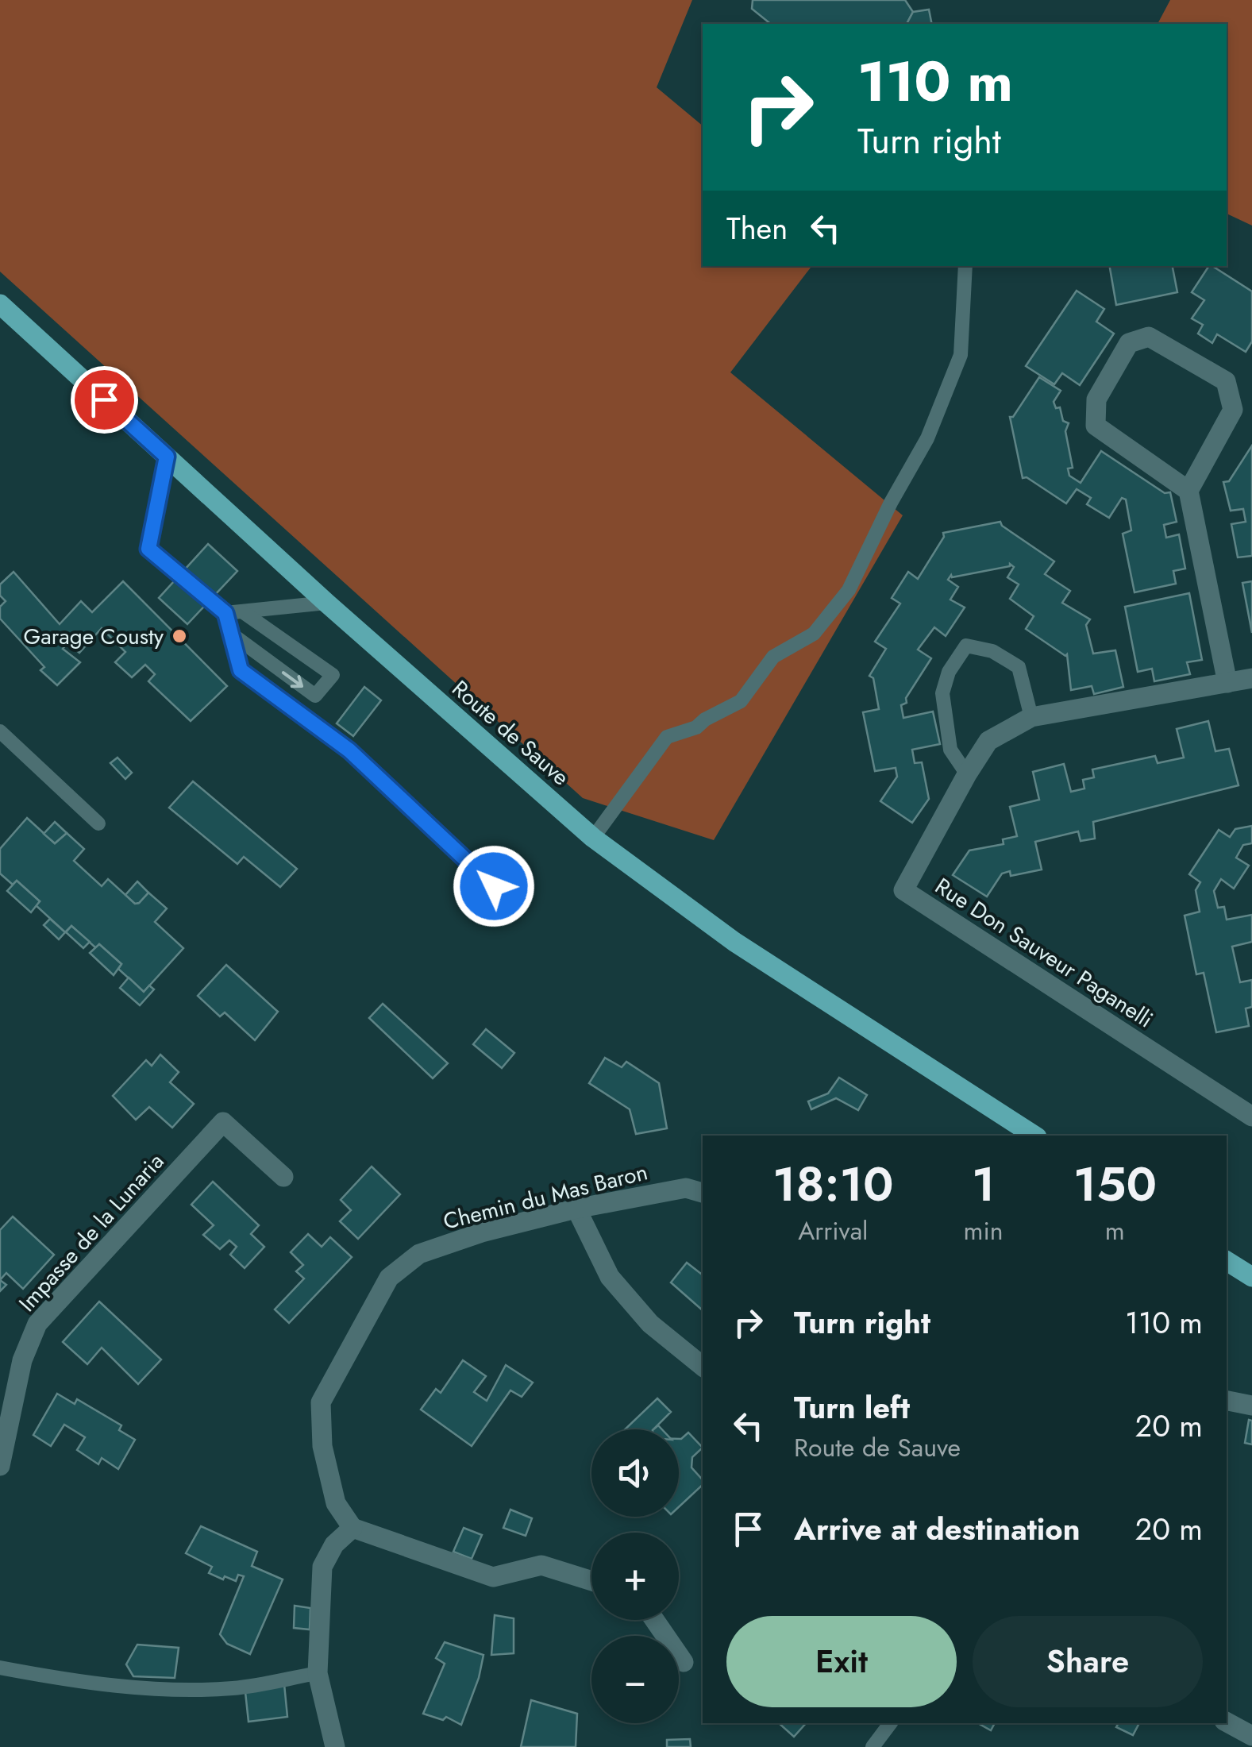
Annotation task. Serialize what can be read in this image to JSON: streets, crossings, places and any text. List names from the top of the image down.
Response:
{
  "streets": {
    "main road": ["Route de Sauve"],
    "street": ["Rue Don Sauveur Paganelli", "Chemin du Mas Baron", "Impasse de la Lunaria"]
  },
  "places": ["Garage Cousty"],
  "page": {
    "turn": ["110 m", "Turn right"],
    "then": "Then",
    "eta": [
      "18:10",
      "Arrival",
      "1",
      "min",
      "150",
      "m"
    ],
    "list": [
      {
        "name": "Turn right",
        "value": "110 m"
      },
      {
        "name": "Turn left",
        "note": "Route de Sauve",
        "value": "20 m"
      },
      {
        "name": "Arrive at destination",
        "value": "20 m"
      }
    ],
    "map_buttons": ["+", "−"],
    "buttons": ["Exit", "Share"]
  }
}
